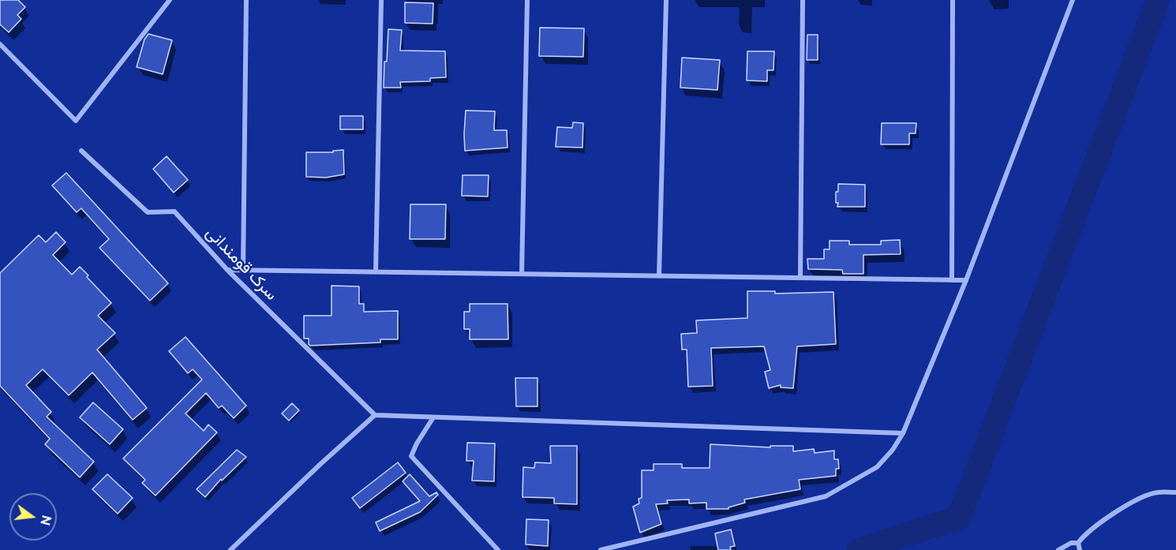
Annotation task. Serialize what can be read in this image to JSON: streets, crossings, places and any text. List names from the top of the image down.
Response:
{
  "streets": {
    "street": ["سرک قومندانی"]
  },
  "north": "right"
}
